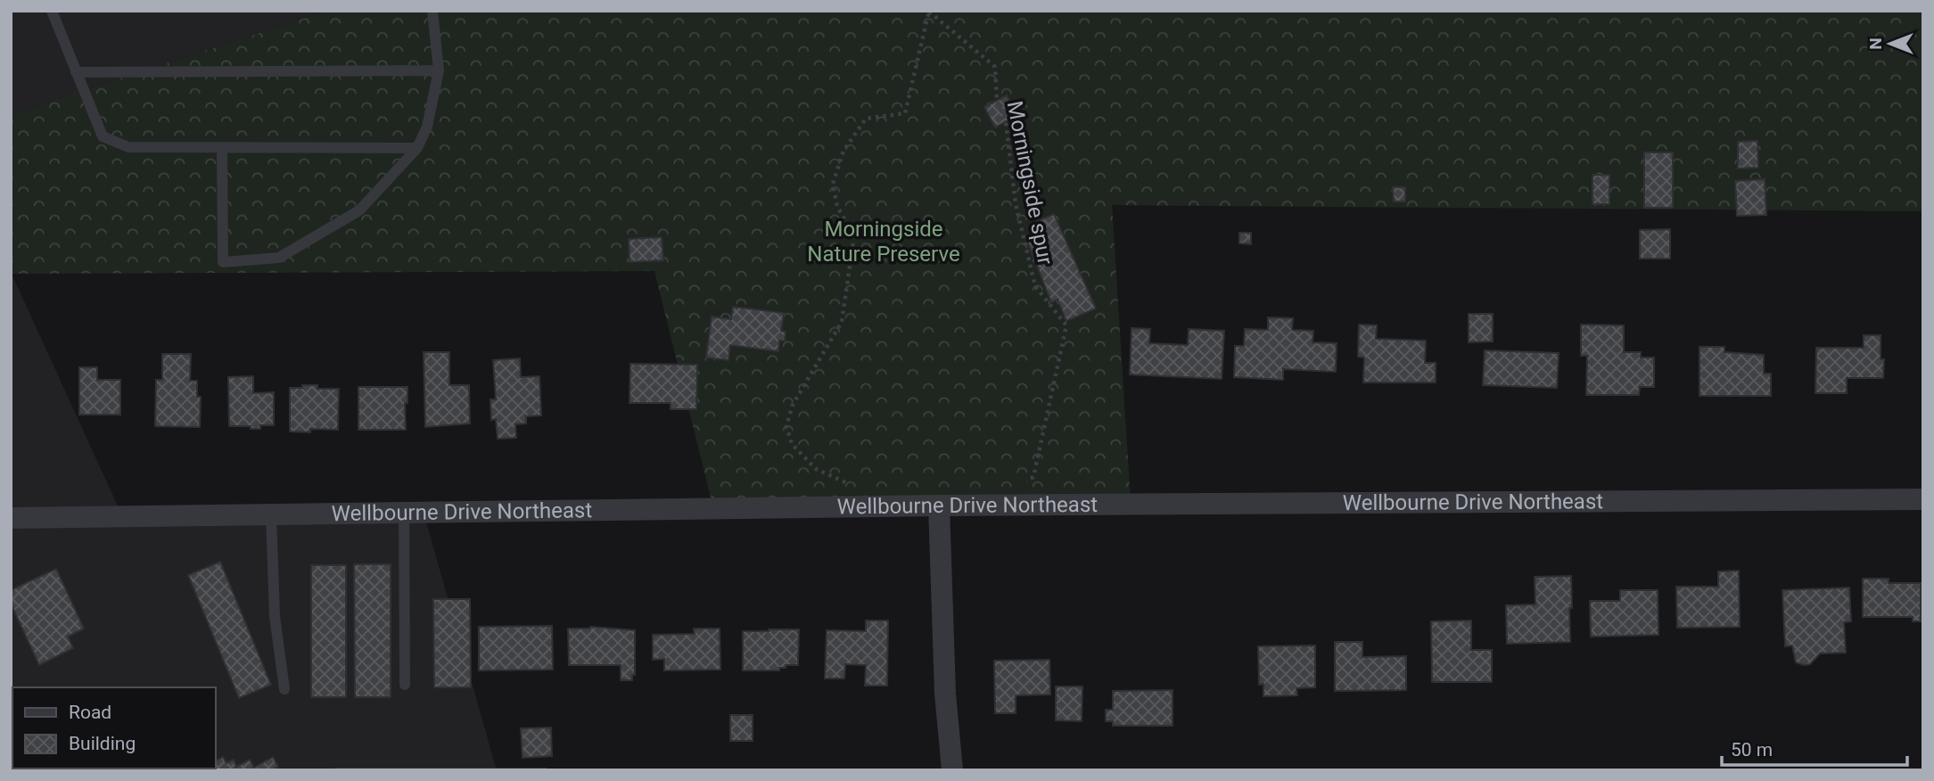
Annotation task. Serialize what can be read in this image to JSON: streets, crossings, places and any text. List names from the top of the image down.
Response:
{
  "streets": {
    "street": ["Wellbourne Drive Northeast"],
    "path": ["Morningside spur"]
  },
  "parks": ["Morningside Nature Preserve"],
  "legend": ["Road", "Building"],
  "scale_bar": "50 m",
  "north": "left"
}
